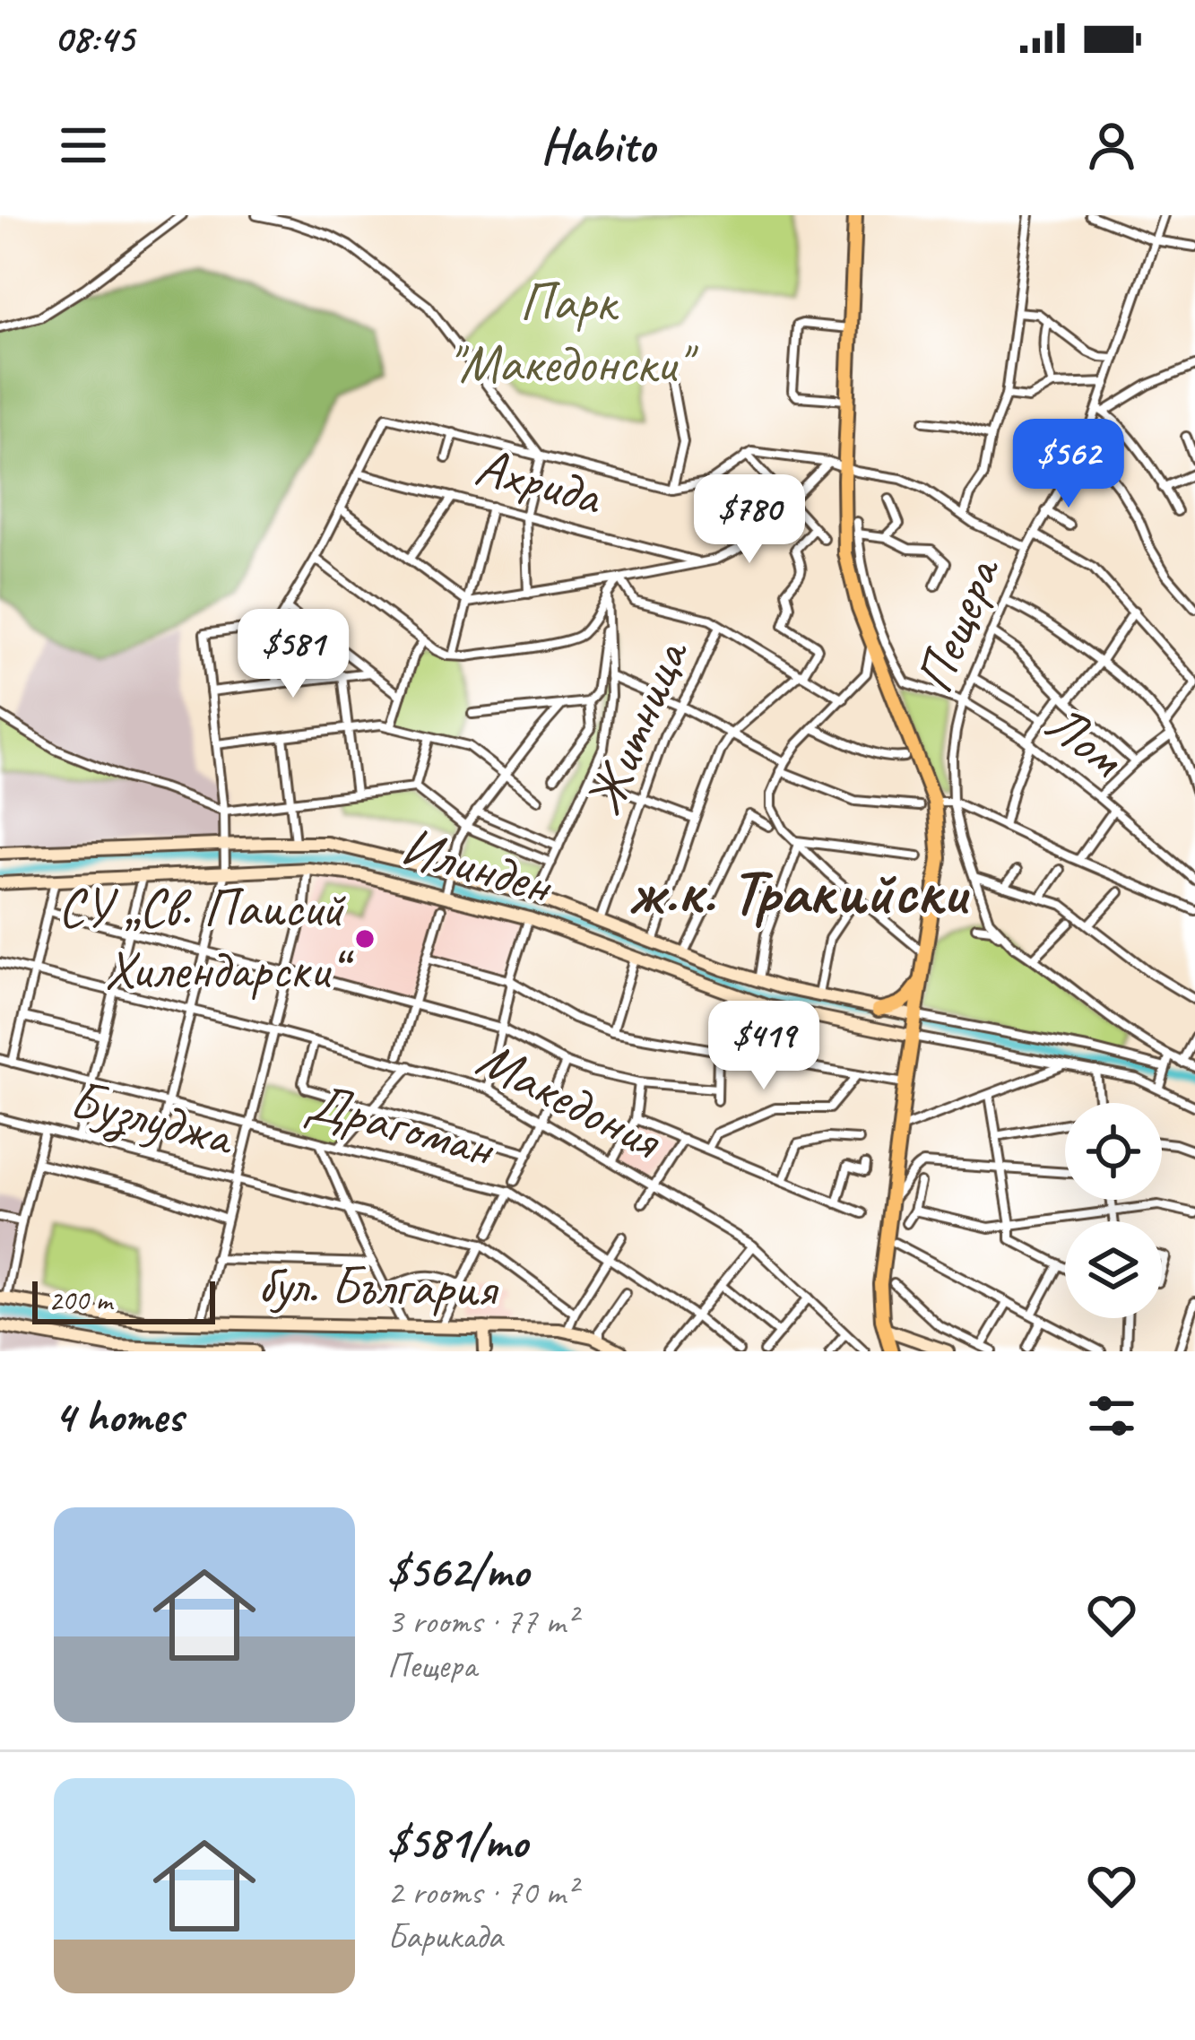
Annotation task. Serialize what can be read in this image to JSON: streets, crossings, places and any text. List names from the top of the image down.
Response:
{
  "streets": {
    "main road": ["Илинден", "бул. България"],
    "street": [
      "Ахрида",
      "Пещера",
      "Житница",
      "Лом",
      "Македония",
      "Бузлуджа",
      "Драгоман"
    ]
  },
  "crossings": [
    ["Пещера", "Лом"],
    ["Житница", "Илинден"]
  ],
  "districts": ["ж.к. Тракийски"],
  "parks": ["Парк \"Македонски\""],
  "places": ["СУ „Св. Паисий Хилендарски“"],
  "scale_bar": "200 m",
  "page": {
    "status": "08:45",
    "header": "Habito",
    "price": [
      "$562",
      "$780",
      "$581",
      "$419"
    ],
    "scale": "200 m",
    "heading": "4 homes",
    "list": [
      {
        "name": "$562/mo",
        "note": "3 rooms · 77 m² · Пещера"
      },
      {
        "name": "$581/mo",
        "note": "2 rooms · 70 m² · Барикада"
      }
    ]
  }
}
